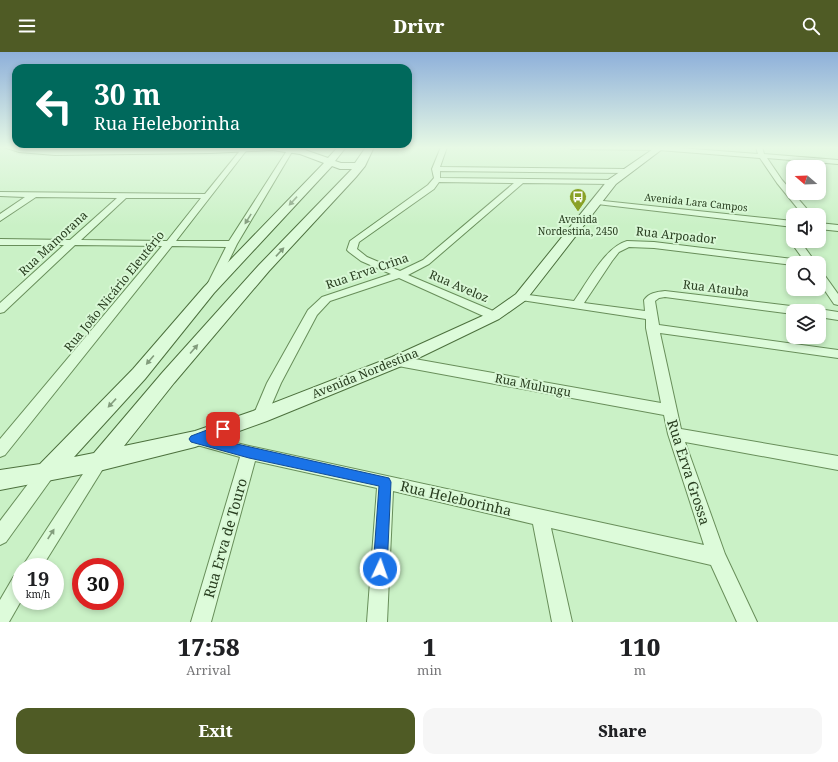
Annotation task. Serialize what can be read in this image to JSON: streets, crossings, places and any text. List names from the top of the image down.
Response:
{
  "streets": {
    "street": [
      "Avenida Lara Campos",
      "Rua Arpoador",
      "Rua Mamorana",
      "Rua Erva Crina",
      "Rua Aveloz",
      "Rua Atauba",
      "Rua João Nicário Eleutério",
      "Avenida Nordestina",
      "Rua Mulungu",
      "Rua Erva Grossa",
      "Rua Heleborinha",
      "Rua Erva de Touro"
    ]
  },
  "crossings": [
    ["Avenida Lara Campos", "Avenida Nordestina"],
    ["Rua Erva Crina", "Rua Aveloz"],
    ["Rua Erva Crina", "Avenida Nordestina"],
    ["Rua Aveloz", "Avenida Nordestina"],
    ["Rua Atauba", "Rua Erva Grossa"],
    ["Avenida Nordestina", "Rua Mulungu"],
    ["Avenida Nordestina", "Rua Heleborinha"],
    ["Rua Mulungu", "Rua Erva Grossa"],
    ["Rua Erva Grossa", "Rua Heleborinha"],
    ["Rua Heleborinha", "Rua Erva de Touro"]
  ],
  "places": {
    "bus stop": ["Avenida Nordestina, 2450"]
  },
  "north": "left",
  "page": {
    "header": "Drivr",
    "turn": ["30 m", "Rua Heleborinha"],
    "speed": "19 km/h",
    "limit": "30",
    "eta": [
      "17:58",
      "Arrival",
      "1",
      "min",
      "110",
      "m"
    ],
    "buttons": ["Exit", "Share"]
  }
}
